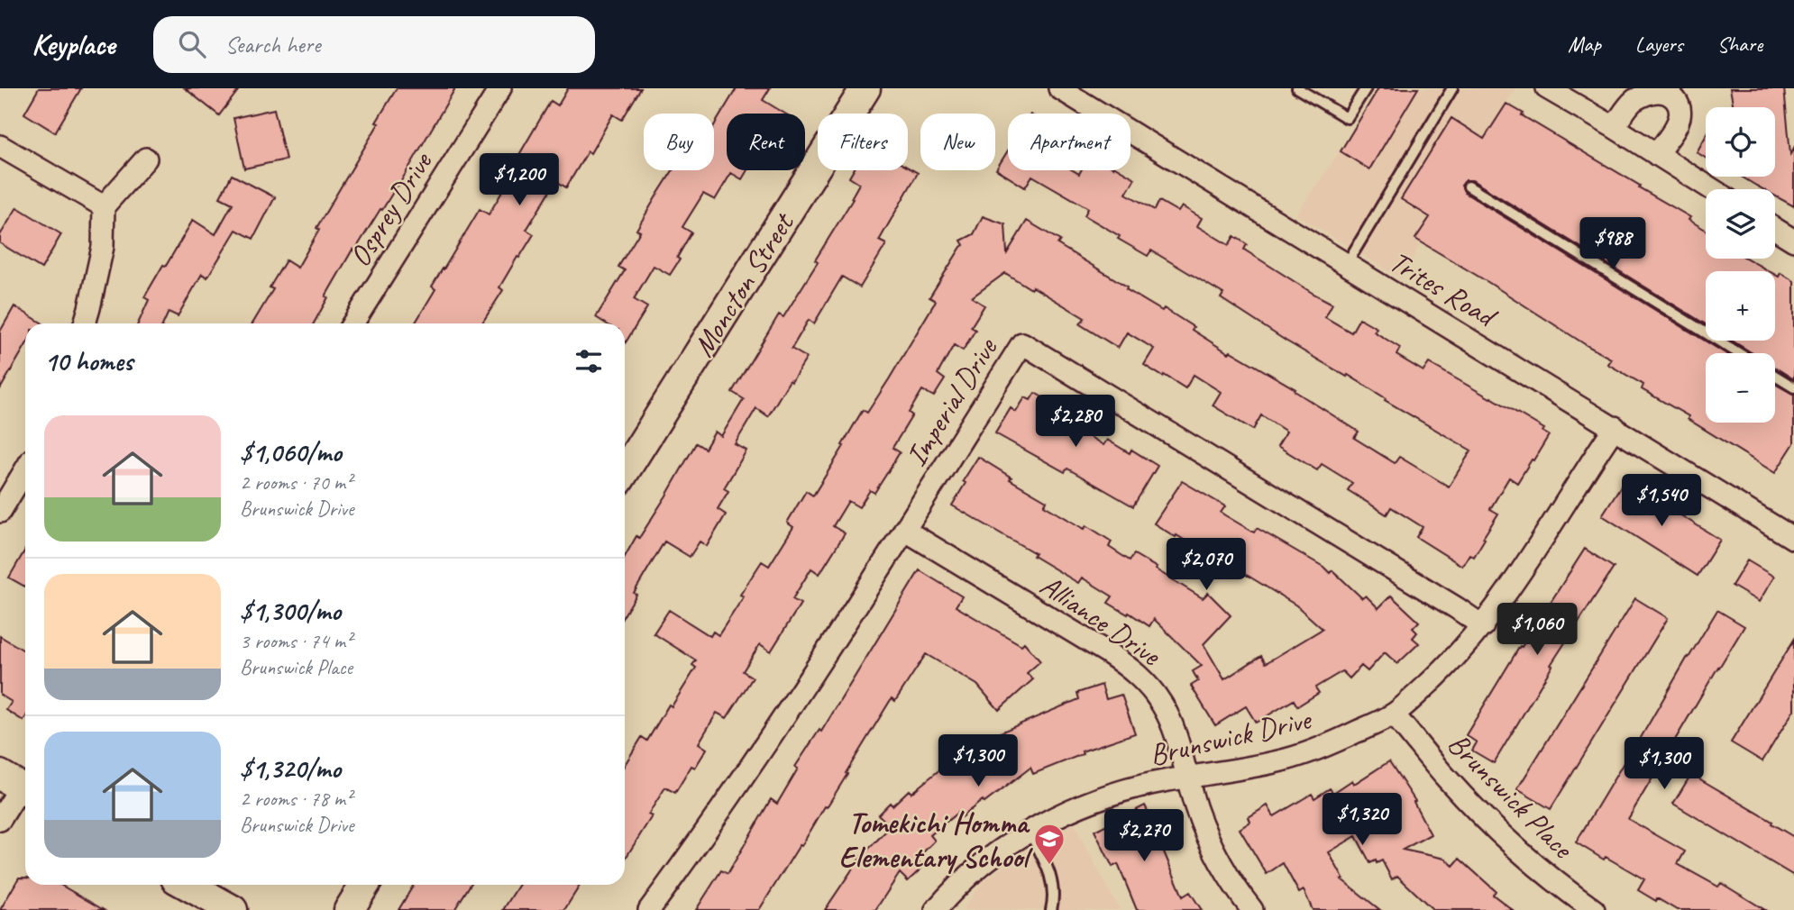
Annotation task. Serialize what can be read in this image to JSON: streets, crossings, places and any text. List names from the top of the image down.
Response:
{
  "streets": {
    "street": [
      "Osprey Drive",
      "Moncton Street",
      "Trites Road",
      "Imperial Drive",
      "Alliance Drive",
      "Brunswick Drive",
      "Brunswick Place"
    ]
  },
  "crossings": [
    ["Trites Road", "Brunswick Drive"],
    ["Imperial Drive", "Alliance Drive"],
    ["Imperial Drive", "Brunswick Drive"],
    ["Alliance Drive", "Brunswick Drive"],
    ["Brunswick Drive", "Brunswick Place"]
  ],
  "places": {
    "school or university": ["Tomekichi Homma Elementary School"]
  },
  "page": {
    "header": "Keyplace",
    "search": "Search here",
    "nav": ["Map", "Layers", "Share"],
    "map_buttons": ["+", "−"],
    "chip": [
      "Buy",
      "Rent",
      "Filters",
      "New",
      "Apartment"
    ],
    "price": [
      "$1,200",
      "$988",
      "$2,280",
      "$1,540",
      "$2,070",
      "$1,060",
      "$1,300",
      "$1,300",
      "$1,320",
      "$2,270"
    ],
    "heading": "10 homes",
    "list": [
      {
        "name": "$1,060/mo",
        "note": "2 rooms · 70 m² · Brunswick Drive"
      },
      {
        "name": "$1,300/mo",
        "note": "3 rooms · 74 m² · Brunswick Place"
      },
      {
        "name": "$1,320/mo",
        "note": "2 rooms · 78 m² · Brunswick Drive"
      }
    ]
  }
}
